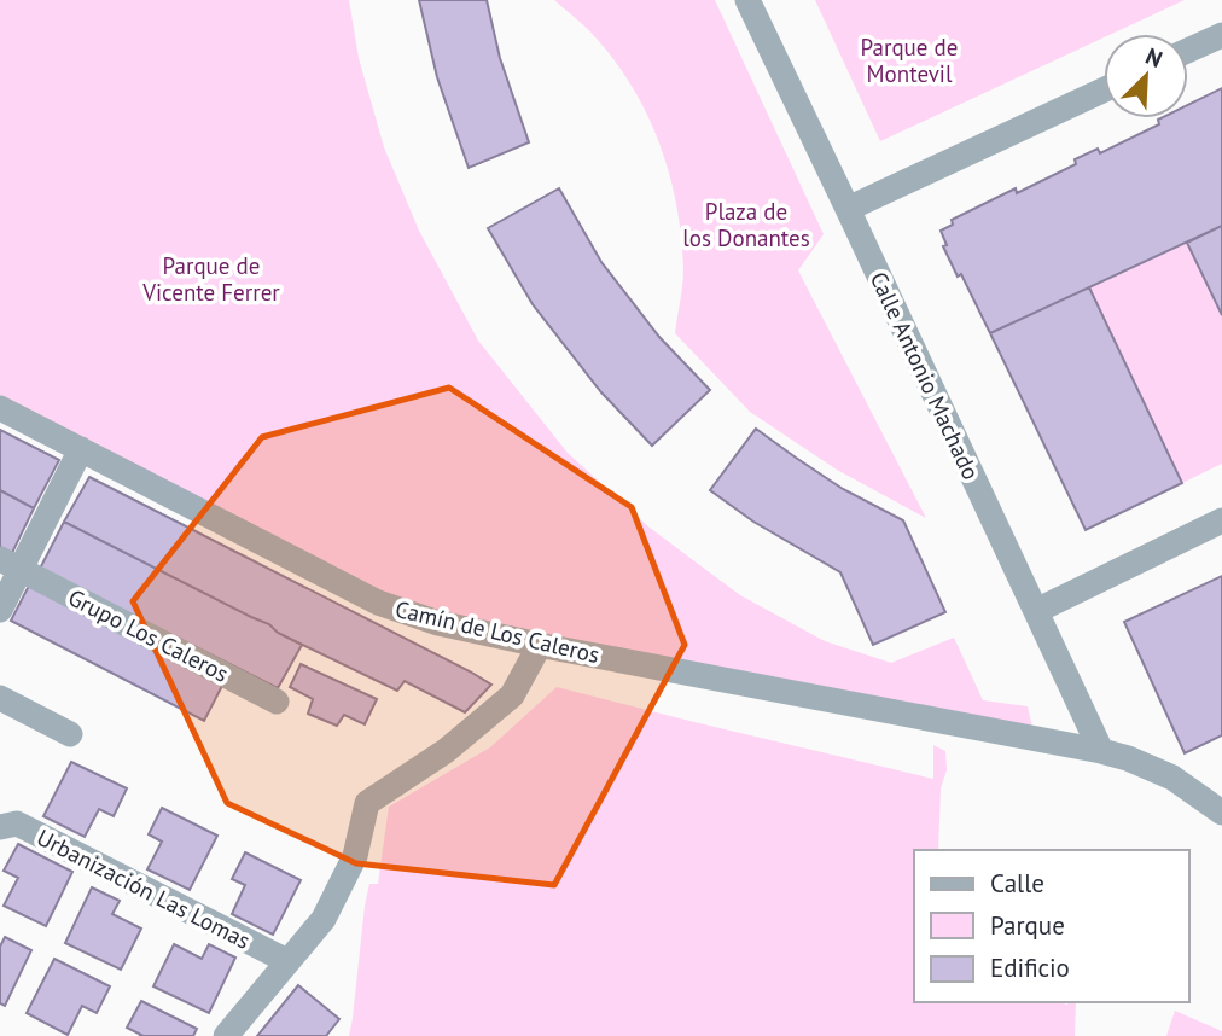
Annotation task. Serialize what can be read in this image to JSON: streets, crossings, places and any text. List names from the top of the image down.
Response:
{
  "streets": {
    "street": [
      "Calle Antonio Machado",
      "Camín de Los Caleros",
      "Grupo Los Caleros",
      "Urbanización Las Lomas"
    ]
  },
  "crossings": [
    ["Calle Antonio Machado", "Camín de Los Caleros"]
  ],
  "parks": ["Parque de Montevil", "Plaza de los Donantes", "Parque de Vicente Ferrer"],
  "legend": ["Calle", "Parque", "Edificio"],
  "north": "top right"
}
